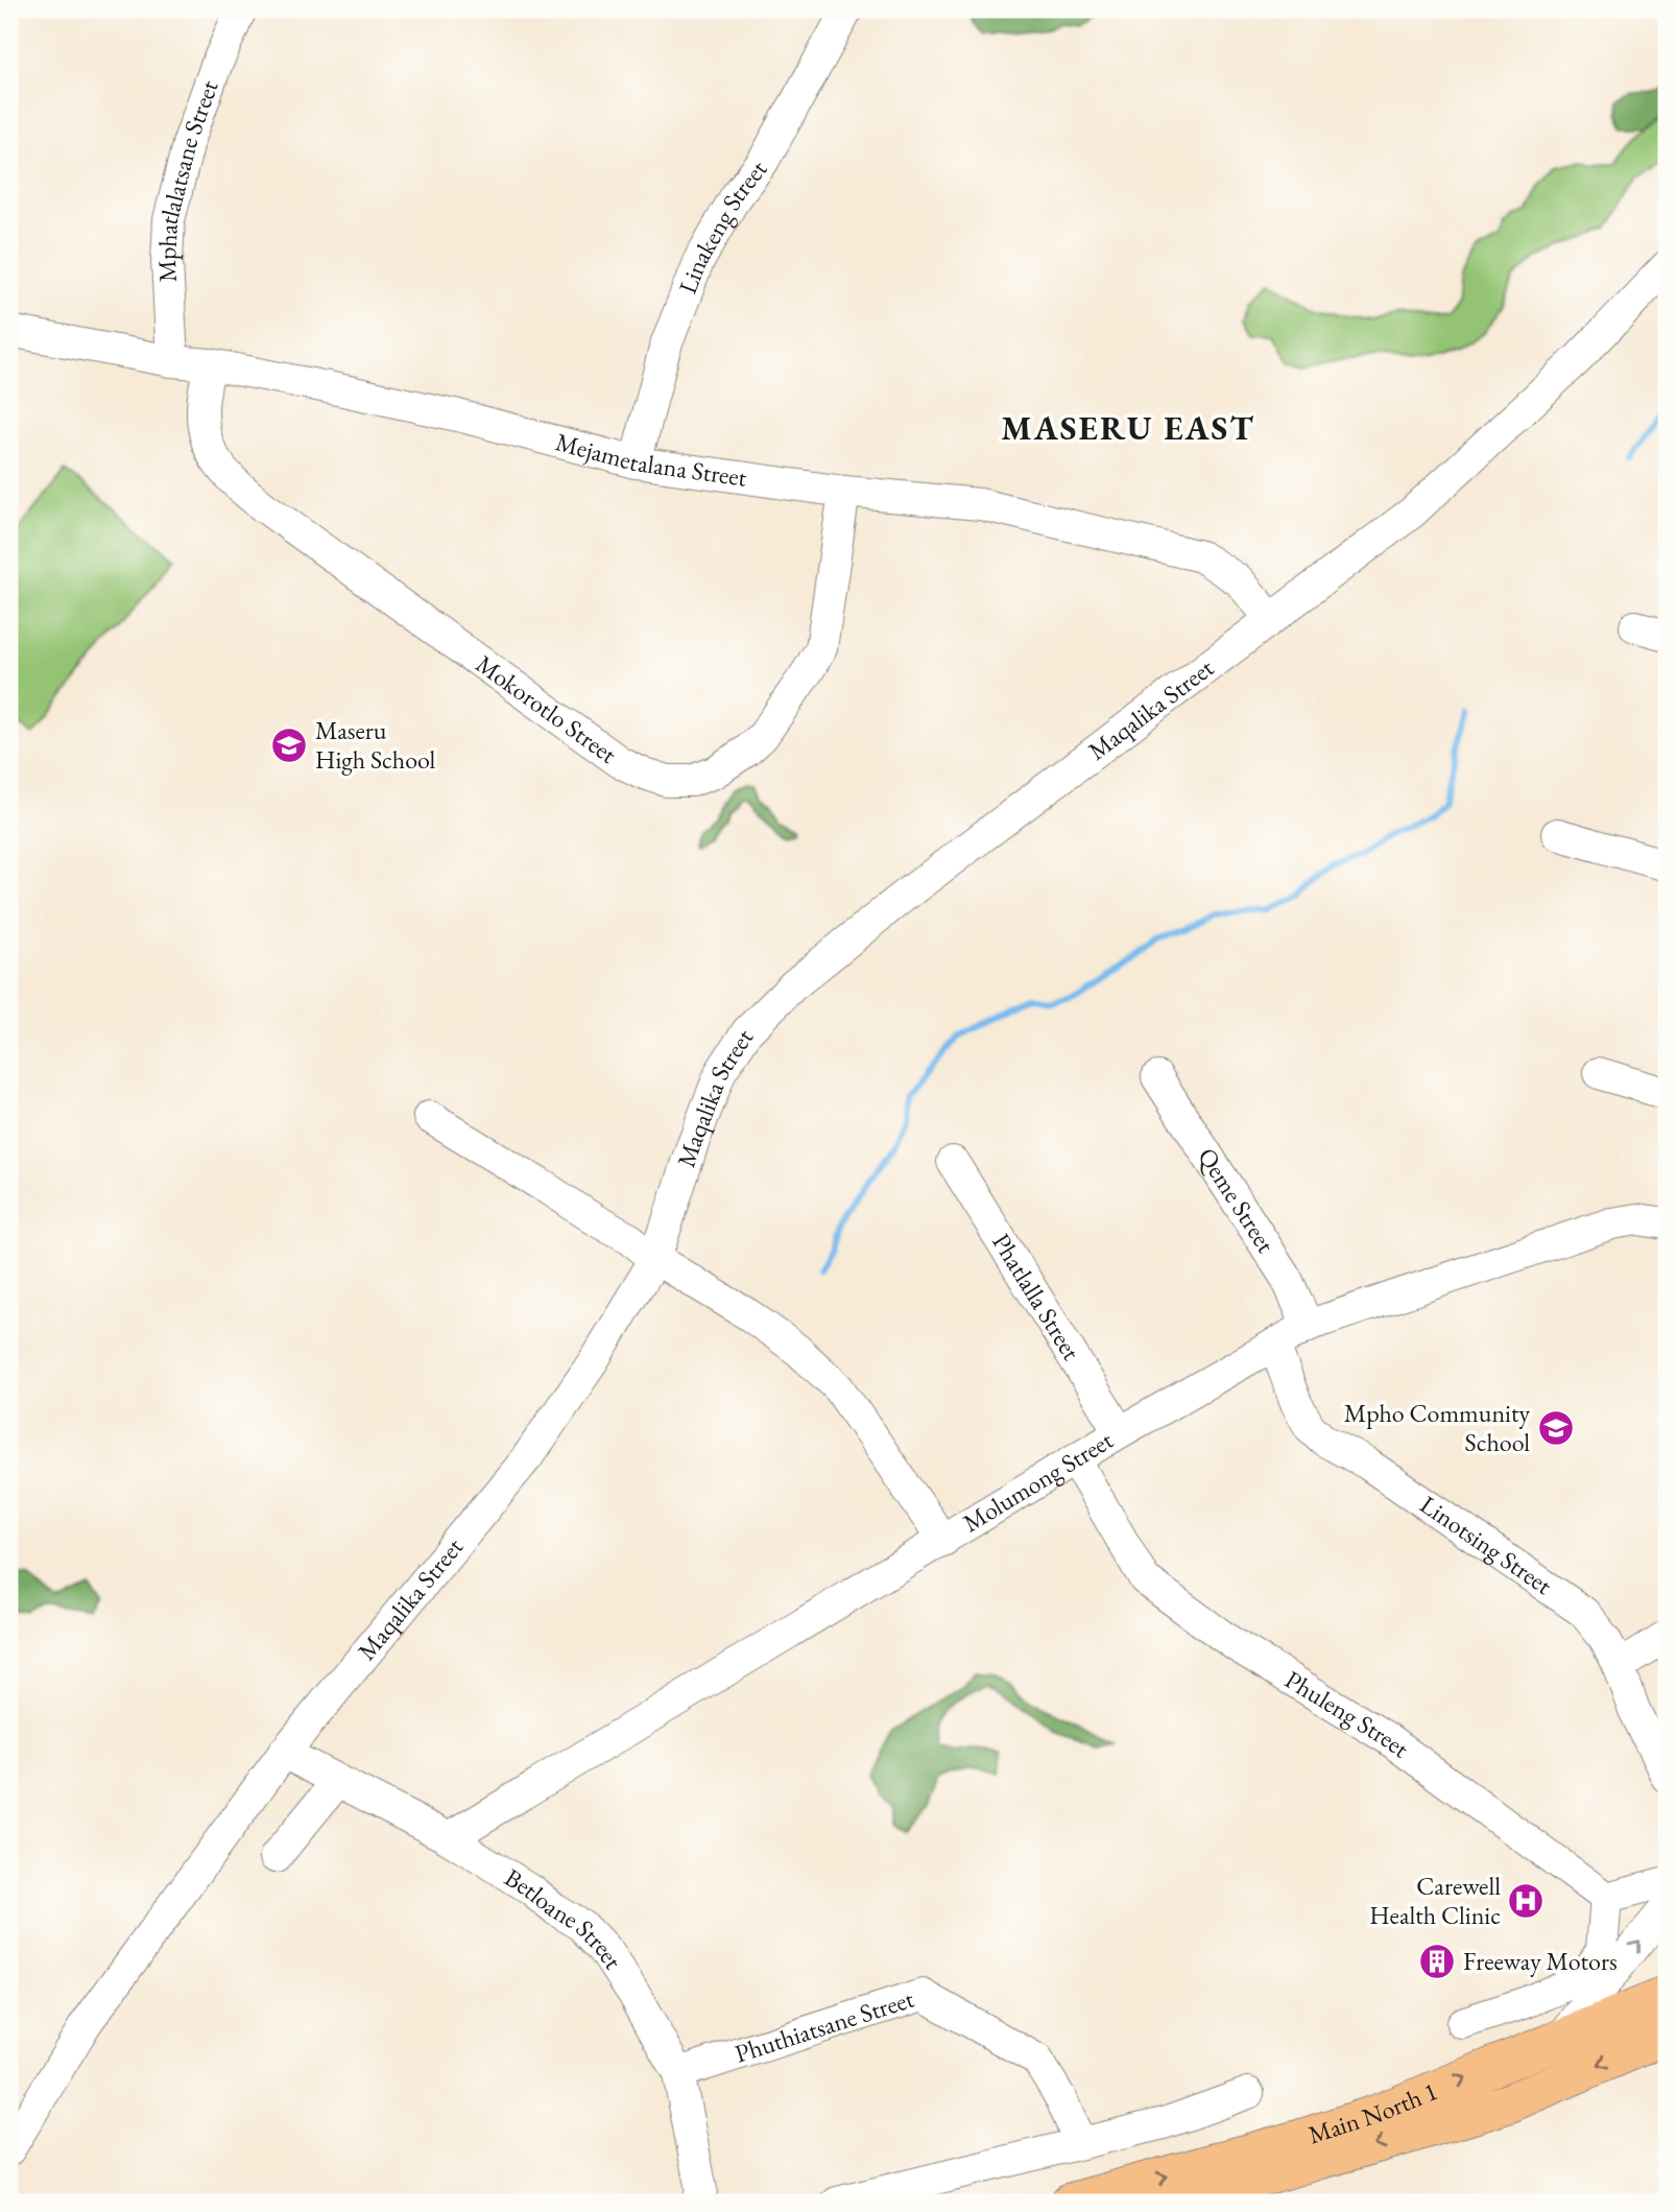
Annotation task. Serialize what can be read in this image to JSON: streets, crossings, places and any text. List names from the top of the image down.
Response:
{
  "streets": {
    "main road": ["Main North 1"],
    "street": [
      "Mphatlalatsane Street",
      "Linakeng Street",
      "Mejametalana Street",
      "Mokorotlo Street",
      "Maqalika Street",
      "Qeme Street",
      "Phatlalla Street",
      "Molumong Street",
      "Linotsing Street",
      "Phuleng Street",
      "Betloane Street",
      "Phuthiatsane Street"
    ]
  },
  "crossings": [
    ["Mphatlalatsane Street", "Mejametalana Street"],
    ["Linakeng Street", "Mejametalana Street"],
    ["Mejametalana Street", "Mokorotlo Street"],
    ["Mejametalana Street", "Maqalika Street"],
    ["Maqalika Street", "Betloane Street"],
    ["Qeme Street", "Molumong Street"],
    ["Phatlalla Street", "Molumong Street"],
    ["Molumong Street", "Linotsing Street"],
    ["Molumong Street", "Phuleng Street"],
    ["Molumong Street", "Betloane Street"],
    ["Betloane Street", "Phuthiatsane Street"]
  ],
  "districts": ["MASERU EAST"],
  "places": {
    "school or university": ["Maseru High School", "Mpho Community School"],
    "hospital": ["Carewell Health Clinic"],
    "building": ["Freeway Motors"]
  }
}
